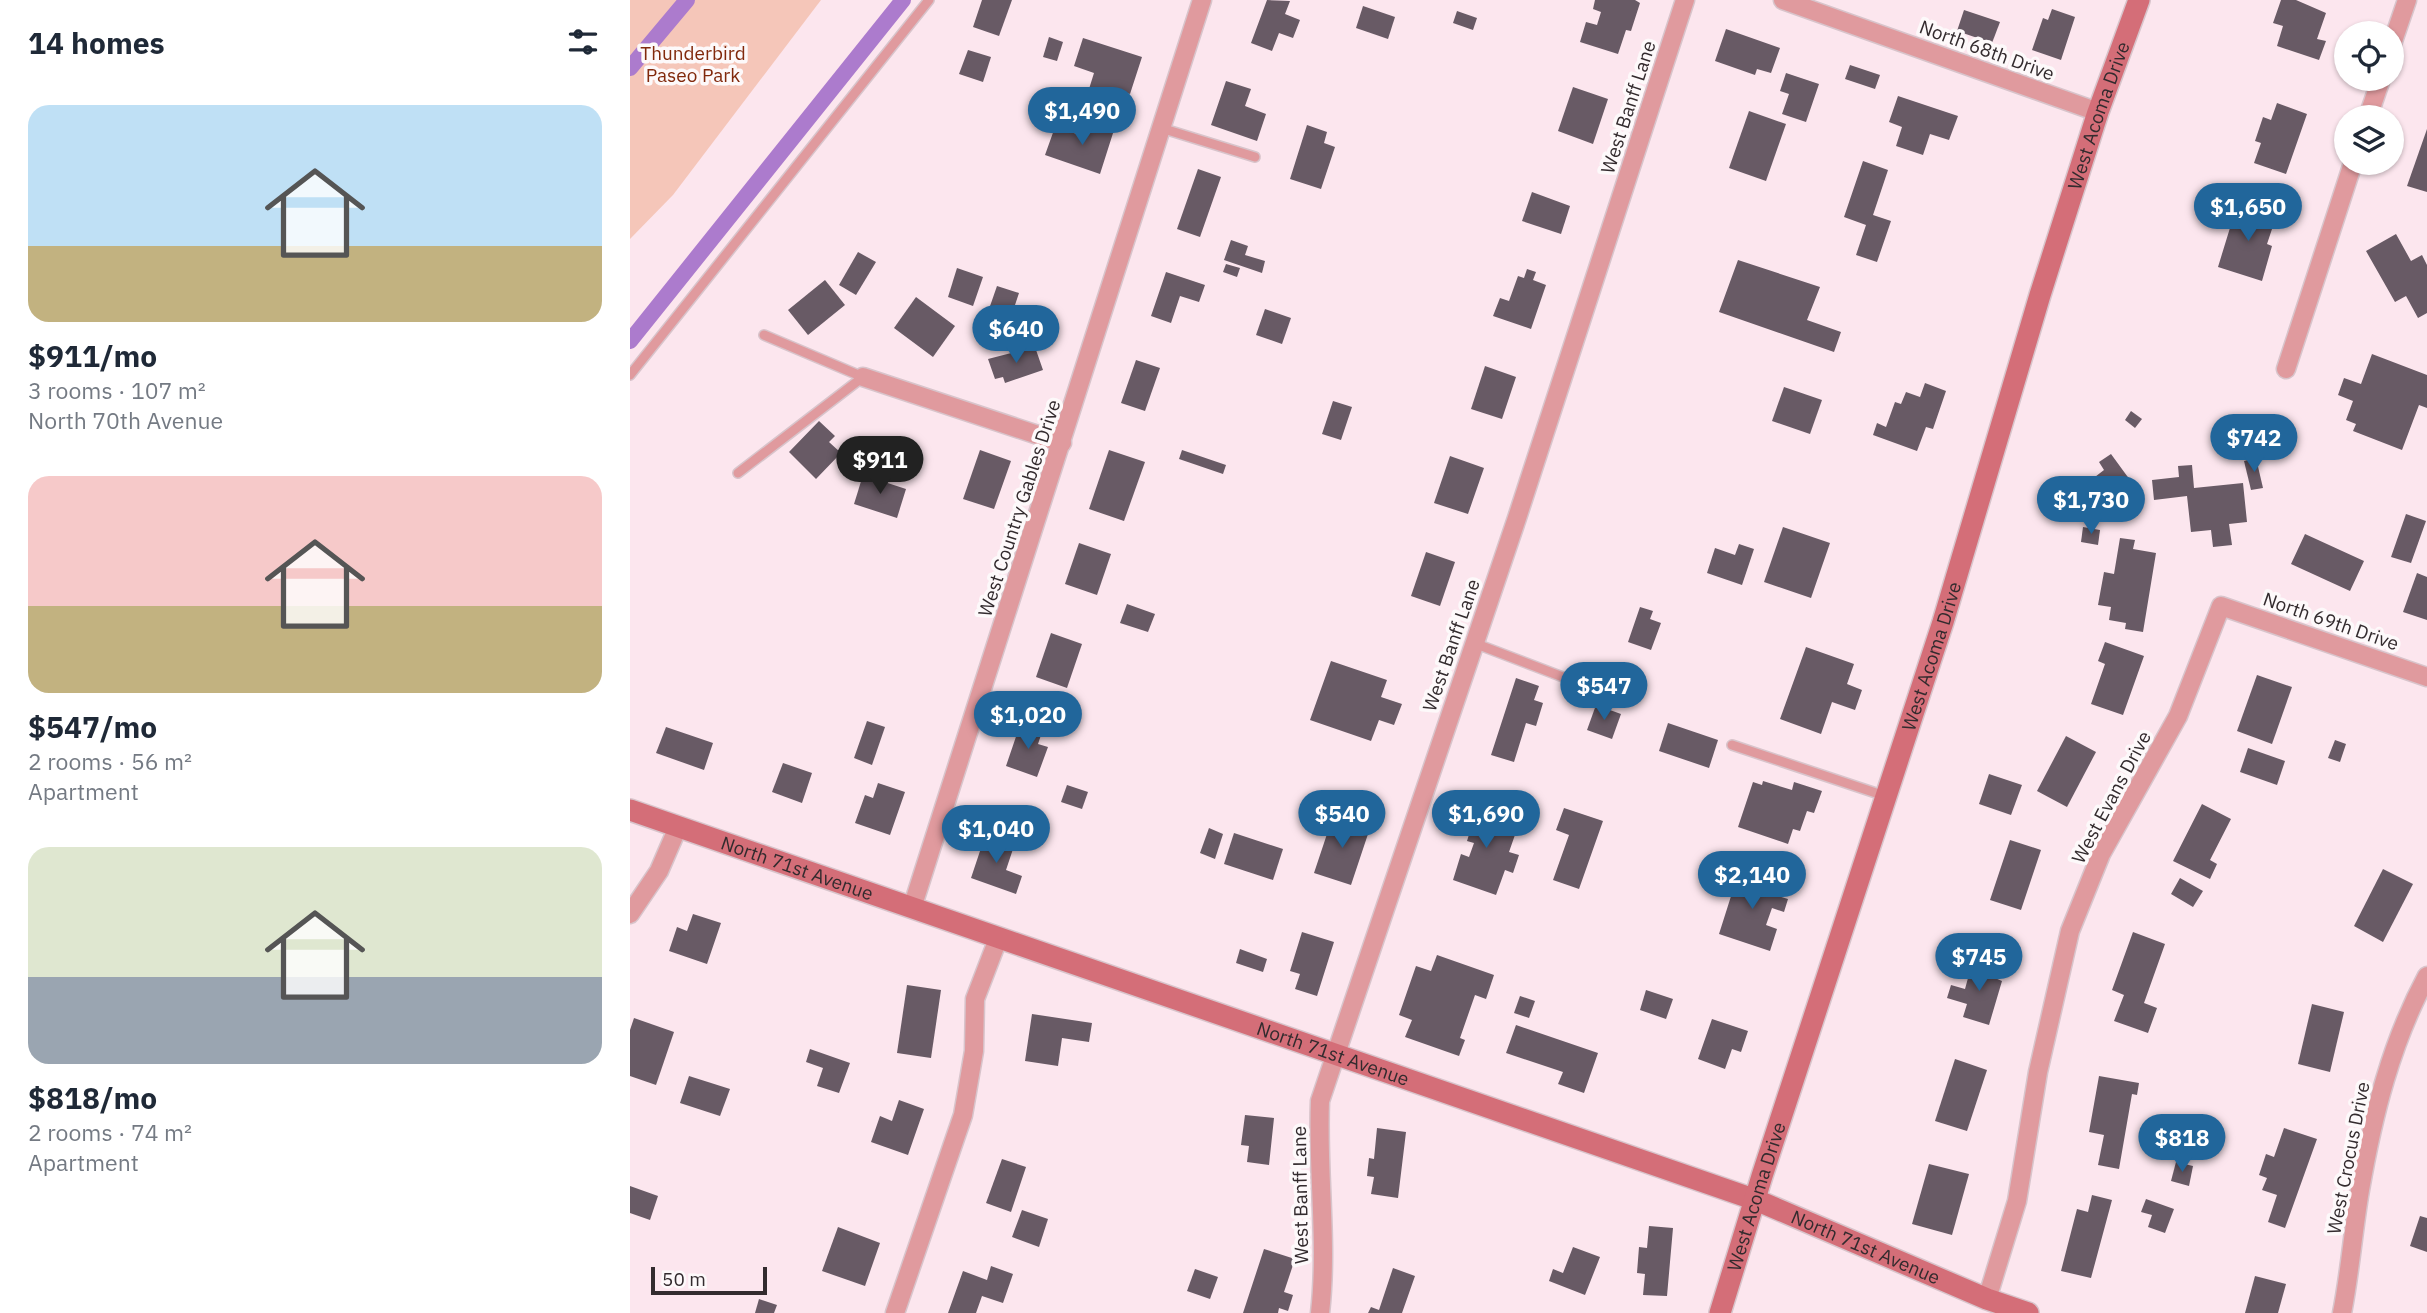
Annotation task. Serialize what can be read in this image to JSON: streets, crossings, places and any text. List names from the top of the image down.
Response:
{
  "streets": {
    "street": [
      "North 68th Drive",
      "West Banff Lane",
      "West Acoma Drive",
      "West Country Gables Drive",
      "North 69th Drive",
      "West Evans Drive",
      "North 71st Avenue",
      "West Crocus Drive"
    ]
  },
  "crossings": [
    ["North 68th Drive", "West Acoma Drive"],
    ["West Banff Lane", "North 71st Avenue"],
    ["West Acoma Drive", "North 71st Avenue"],
    ["West Country Gables Drive", "North 71st Avenue"],
    ["North 69th Drive", "West Evans Drive"],
    ["West Evans Drive", "North 71st Avenue"]
  ],
  "parks": ["Thunderbird Paseo Park"],
  "scale_bar": "50 m",
  "page": {
    "heading": "14 homes",
    "list": [
      {
        "name": "$911/mo",
        "note": "3 rooms · 107 m² · North 70th Avenue"
      },
      {
        "name": "$547/mo",
        "note": "2 rooms · 56 m² · Apartment"
      },
      {
        "name": "$818/mo",
        "note": "2 rooms · 74 m² · Apartment"
      }
    ],
    "price": [
      "$1,490",
      "$1,650",
      "$640",
      "$742",
      "$911",
      "$1,730",
      "$547",
      "$1,020",
      "$540",
      "$1,690",
      "$1,040",
      "$2,140",
      "$745",
      "$818"
    ],
    "scale": "50 m"
  }
}
